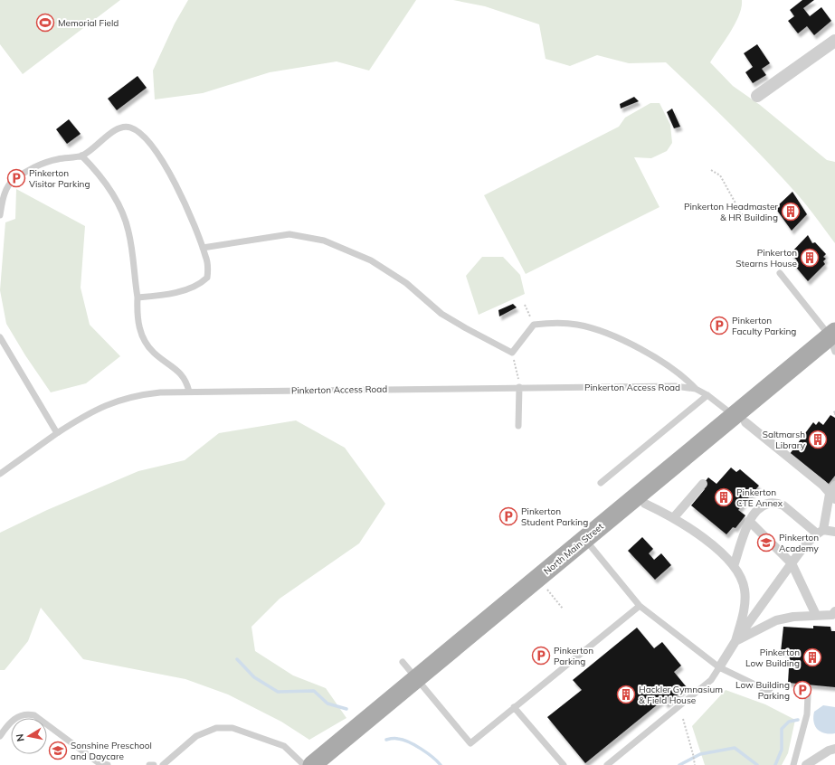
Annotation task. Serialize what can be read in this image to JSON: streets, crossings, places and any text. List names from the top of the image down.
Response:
{
  "streets": {
    "main road": ["North Main Street"],
    "lane": ["Pinkerton Access Road"]
  },
  "crossings": [
    ["Pinkerton Access Road", "North Main Street"]
  ],
  "places": {
    "sports": ["Memorial Field"],
    "parking": [
      "Pinkerton Visitor Parking",
      "Pinkerton Faculty Parking",
      "Pinkerton Student Parking",
      "Pinkerton Parking",
      "Low Building Parking"
    ],
    "building": [
      "Pinkerton Headmaster & HR Building",
      "Pinkerton Stearns House",
      "Saltmarsh Library",
      "Pinkerton CTE Annex",
      "Pinkerton Low Building",
      "Hackler Gymnasium & Field House"
    ],
    "school or university": ["Pinkerton Academy", "Sonshine Preschool and Daycare"]
  },
  "north": "left"
}
